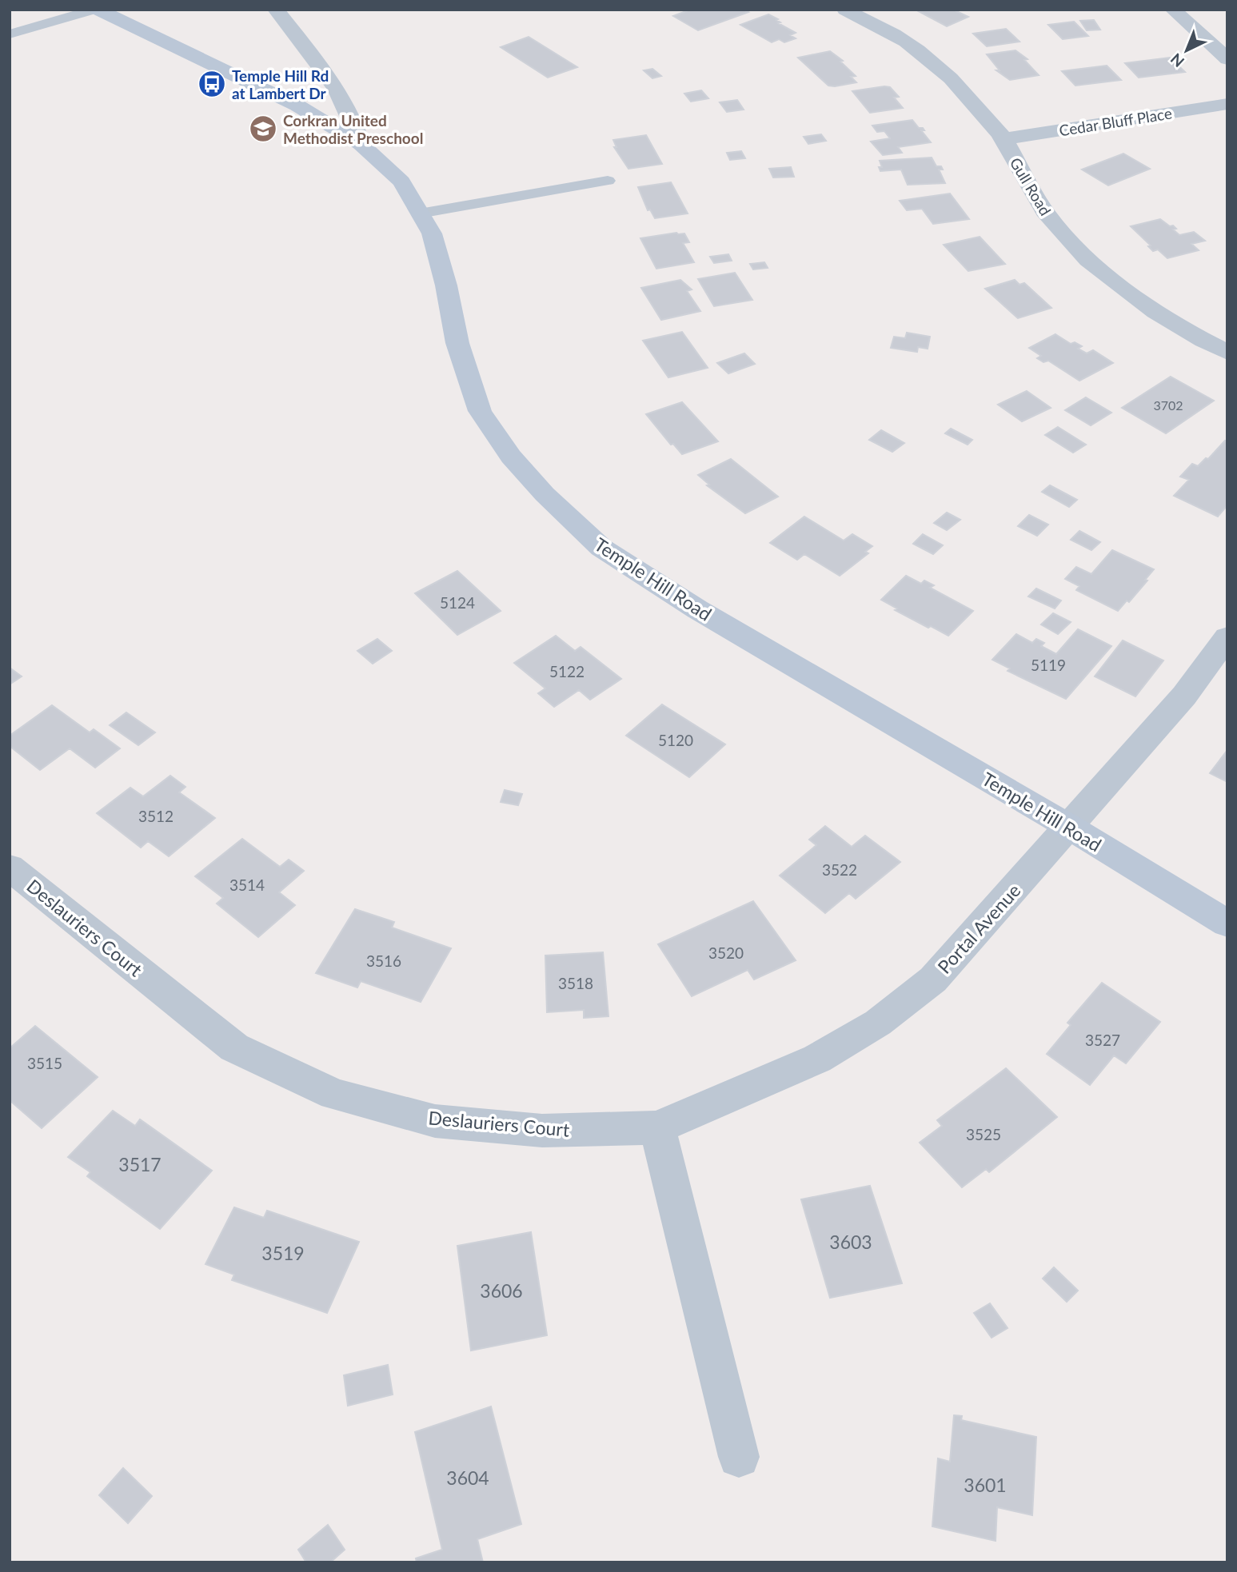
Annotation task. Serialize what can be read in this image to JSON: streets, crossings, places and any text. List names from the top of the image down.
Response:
{
  "streets": {
    "main road": ["Temple Hill Road"],
    "street": [
      "Cedar Bluff Place",
      "Gull Road",
      "Deslauriers Court",
      "Portal Avenue"
    ]
  },
  "crossings": [
    ["Cedar Bluff Place", "Gull Road"],
    ["Temple Hill Road", "Portal Avenue"],
    ["Deslauriers Court", "Portal Avenue"]
  ],
  "places": {
    "bus stop": ["Temple Hill Rd at Lambert Dr"],
    "school or university": ["Corkran United Methodist Preschool"]
  },
  "house_numbers": [
    "3702",
    "5124",
    "5119",
    "5122",
    "5120",
    "3512",
    "3522",
    "3514",
    "3520",
    "3516",
    "3518",
    "3527",
    "3515",
    "3525",
    "3517",
    "3603",
    "3519",
    "3606",
    "3604",
    "3601"
  ],
  "north": "bottom left"
}
